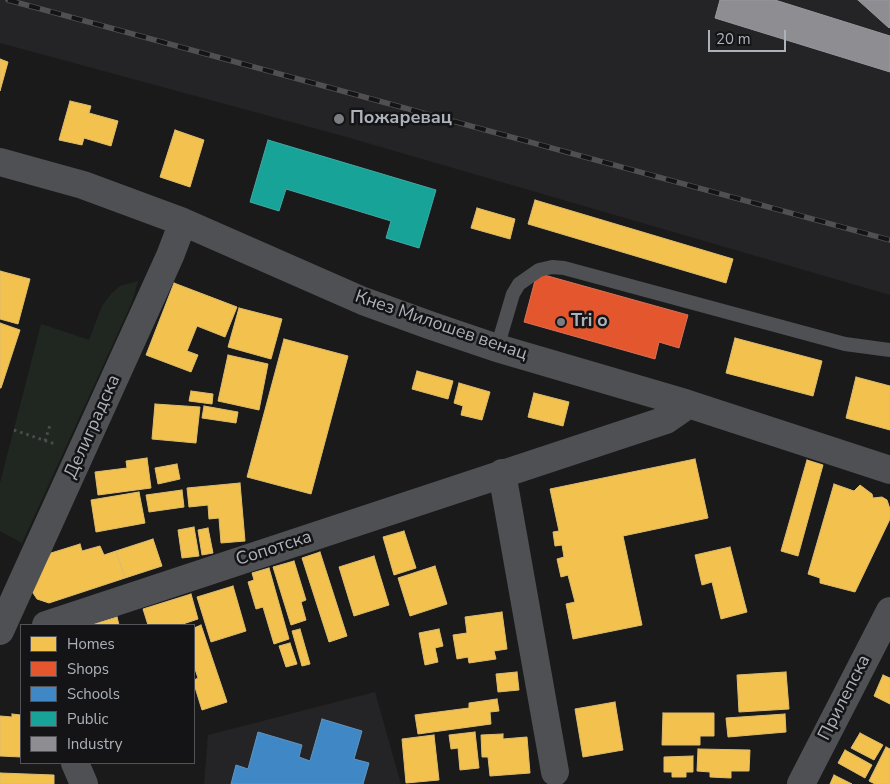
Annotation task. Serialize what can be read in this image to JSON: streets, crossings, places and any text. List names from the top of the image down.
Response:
{
  "streets": {
    "street": [
      "Кнез Милошев венац",
      "Делиградска",
      "Сопотска",
      "Прилепска"
    ]
  },
  "crossings": [
    ["Кнез Милошев венац", "Делиградска"],
    ["Кнез Милошев венац", "Сопотска"]
  ],
  "places": ["Пожаревац", "Tri o"],
  "legend": [
    "Homes",
    "Shops",
    "Schools",
    "Public",
    "Industry"
  ],
  "scale_bar": "20 m"
}
